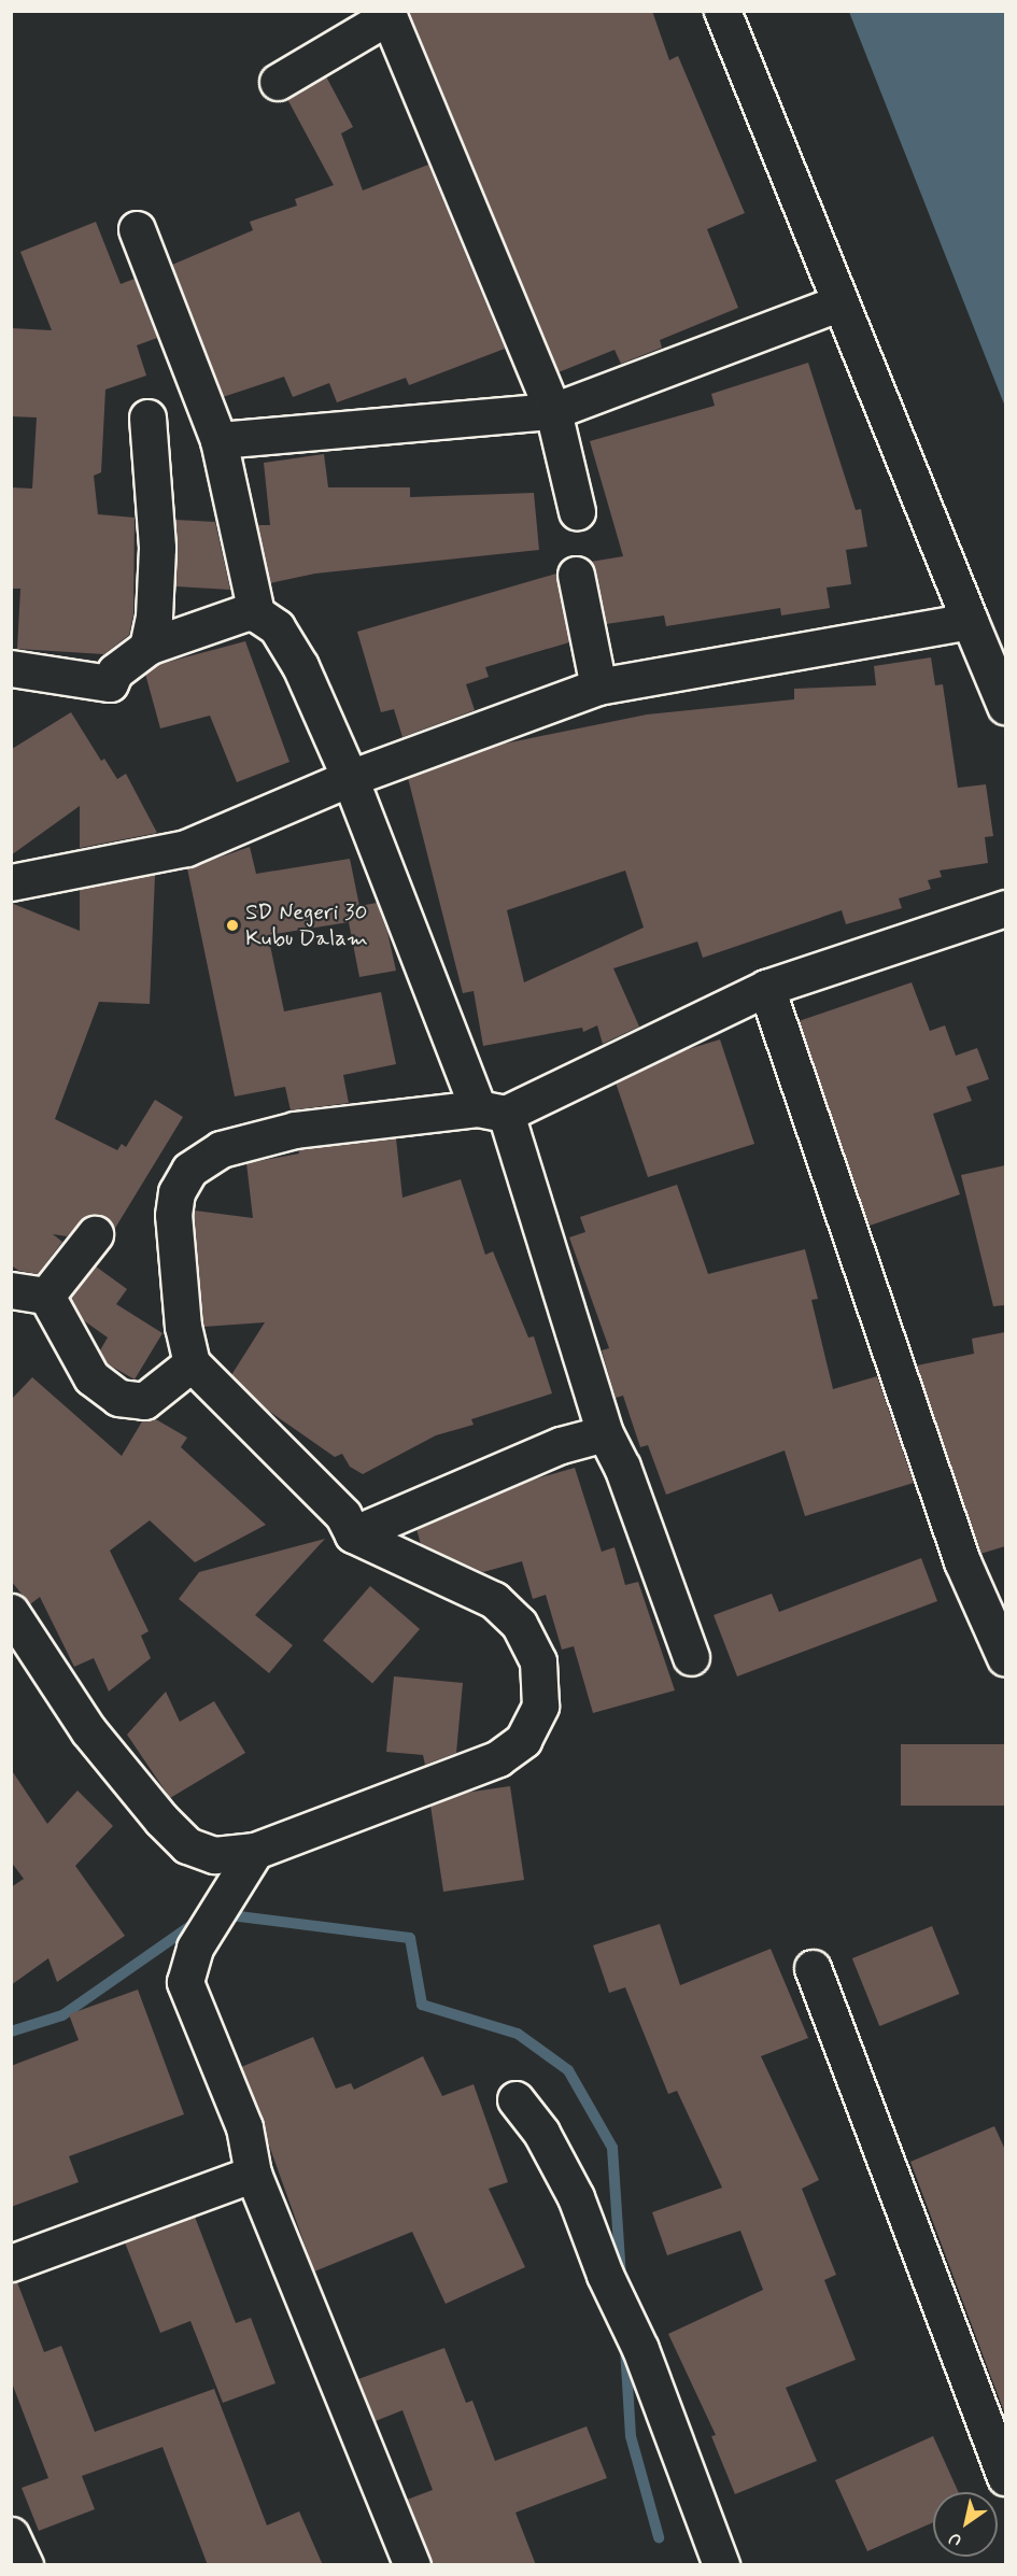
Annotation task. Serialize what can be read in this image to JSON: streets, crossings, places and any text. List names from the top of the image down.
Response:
{
  "places": ["SD Negeri 30 Kubu Dalam"],
  "north": "bottom left"
}
